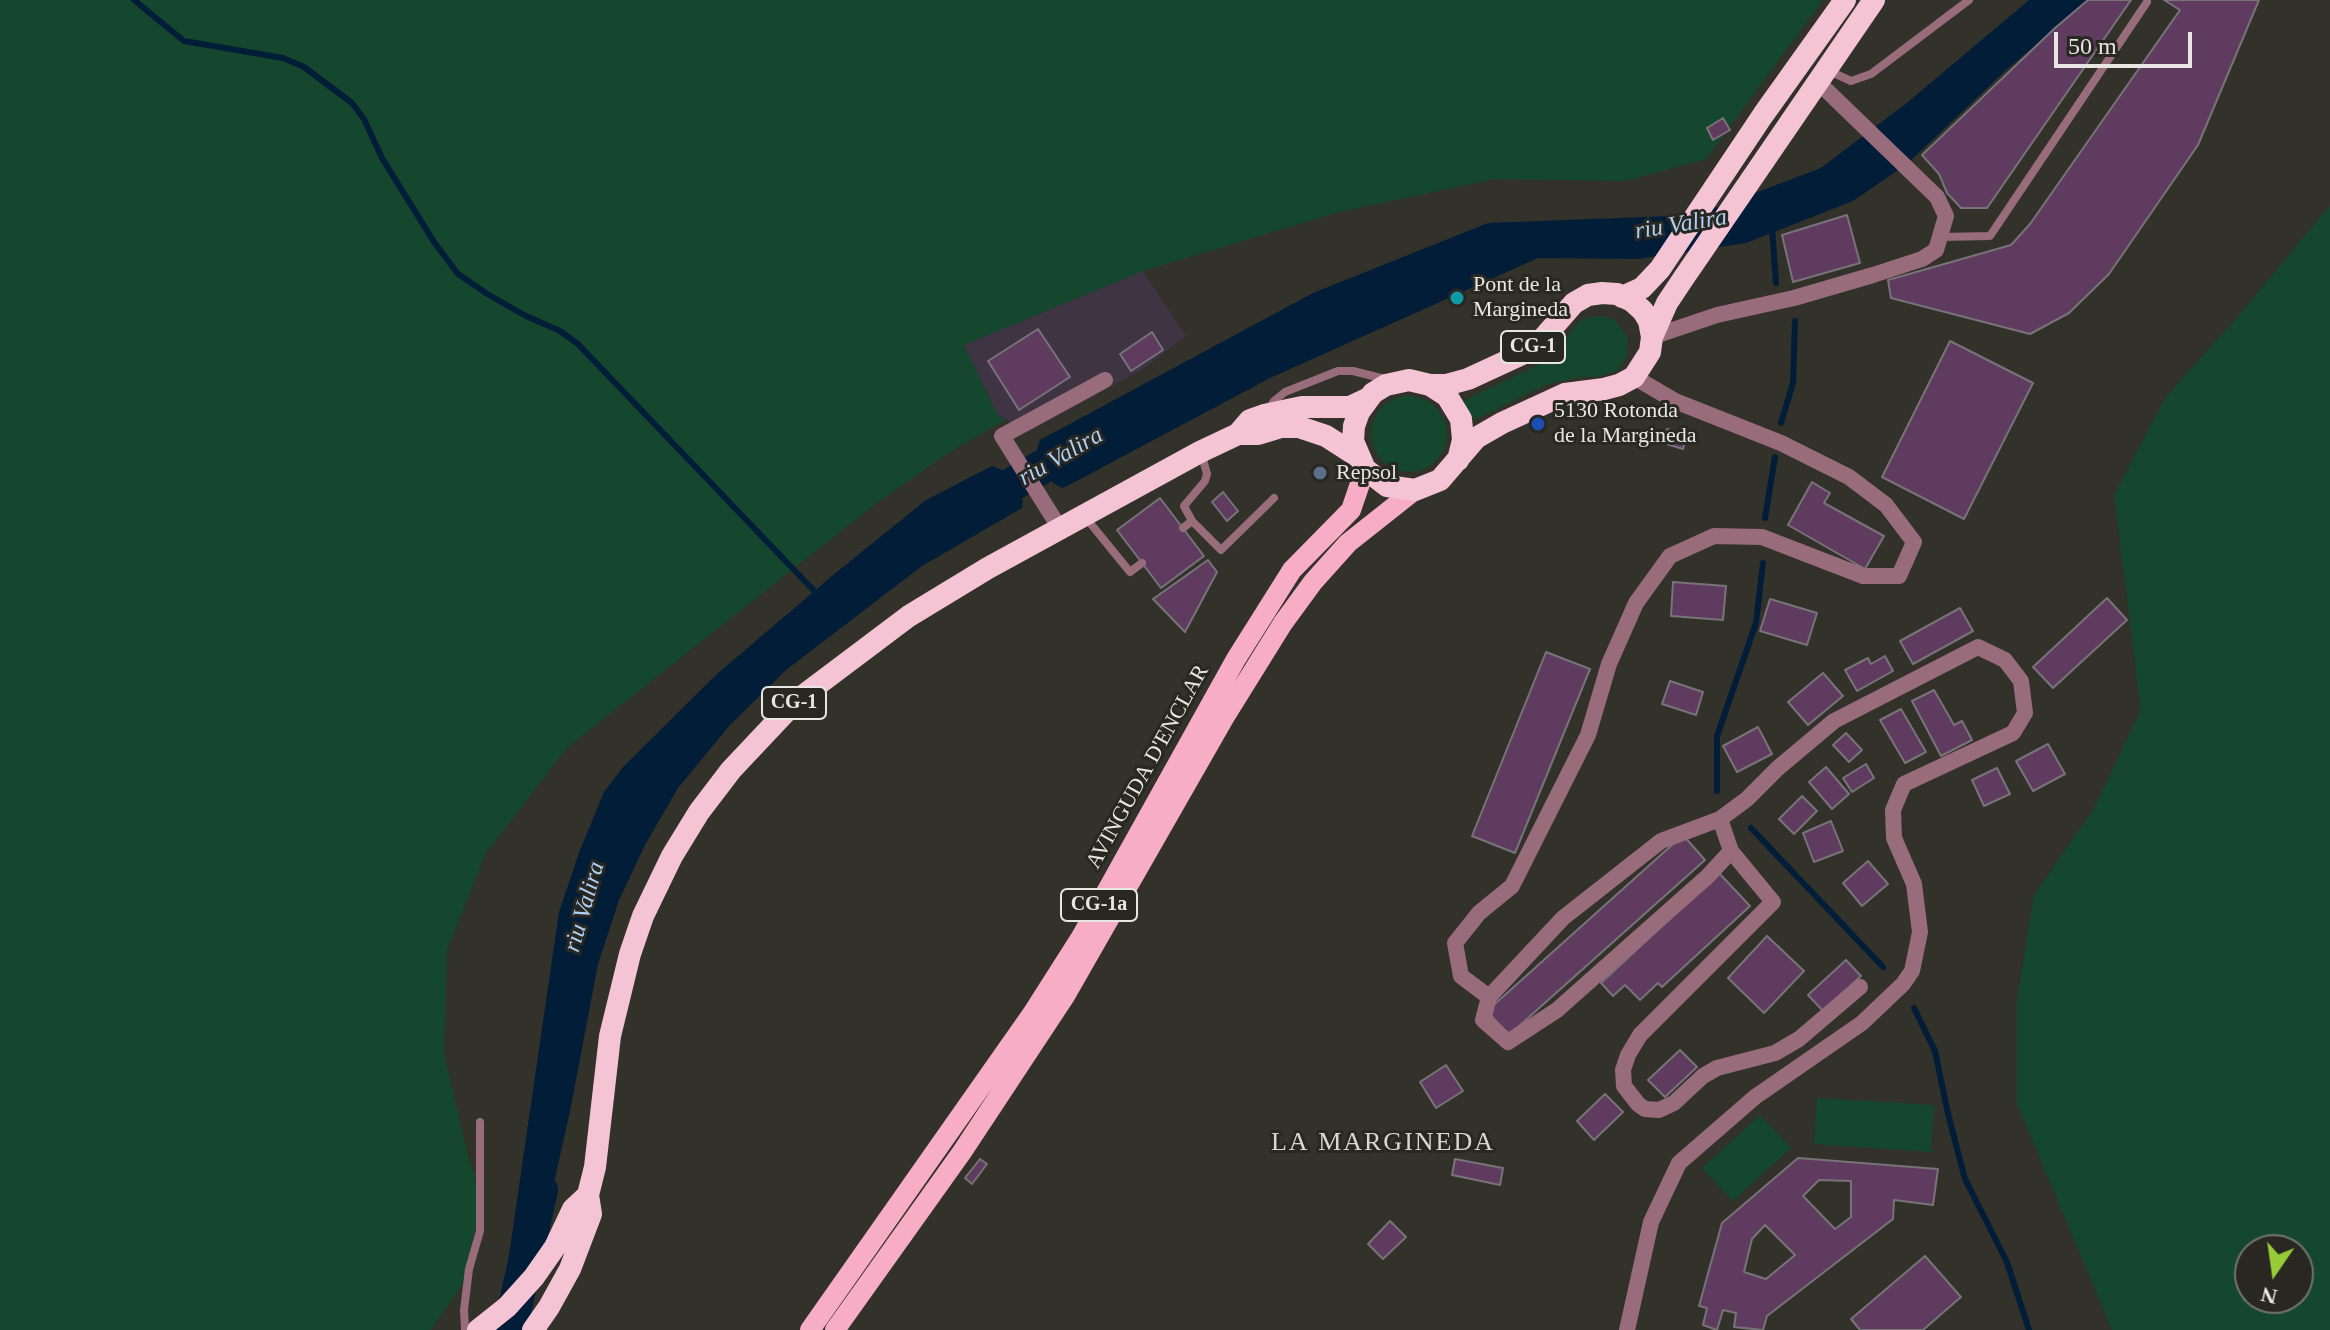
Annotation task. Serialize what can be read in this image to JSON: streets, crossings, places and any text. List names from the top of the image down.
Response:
{
  "streets": {
    "highway": ["CG-1"],
    "main road": ["AVINGUDA D'ENCLAR", "CG-1a"]
  },
  "crossings": [
    ["CG-1", "AVINGUDA D'ENCLAR"]
  ],
  "districts": ["LA MARGINEDA"],
  "water": ["riu Valira"],
  "places": ["Pont de la Margineda", "5130 Rotonda de la Margineda", "Repsol"],
  "scale_bar": "50 m",
  "north": "bottom"
}
